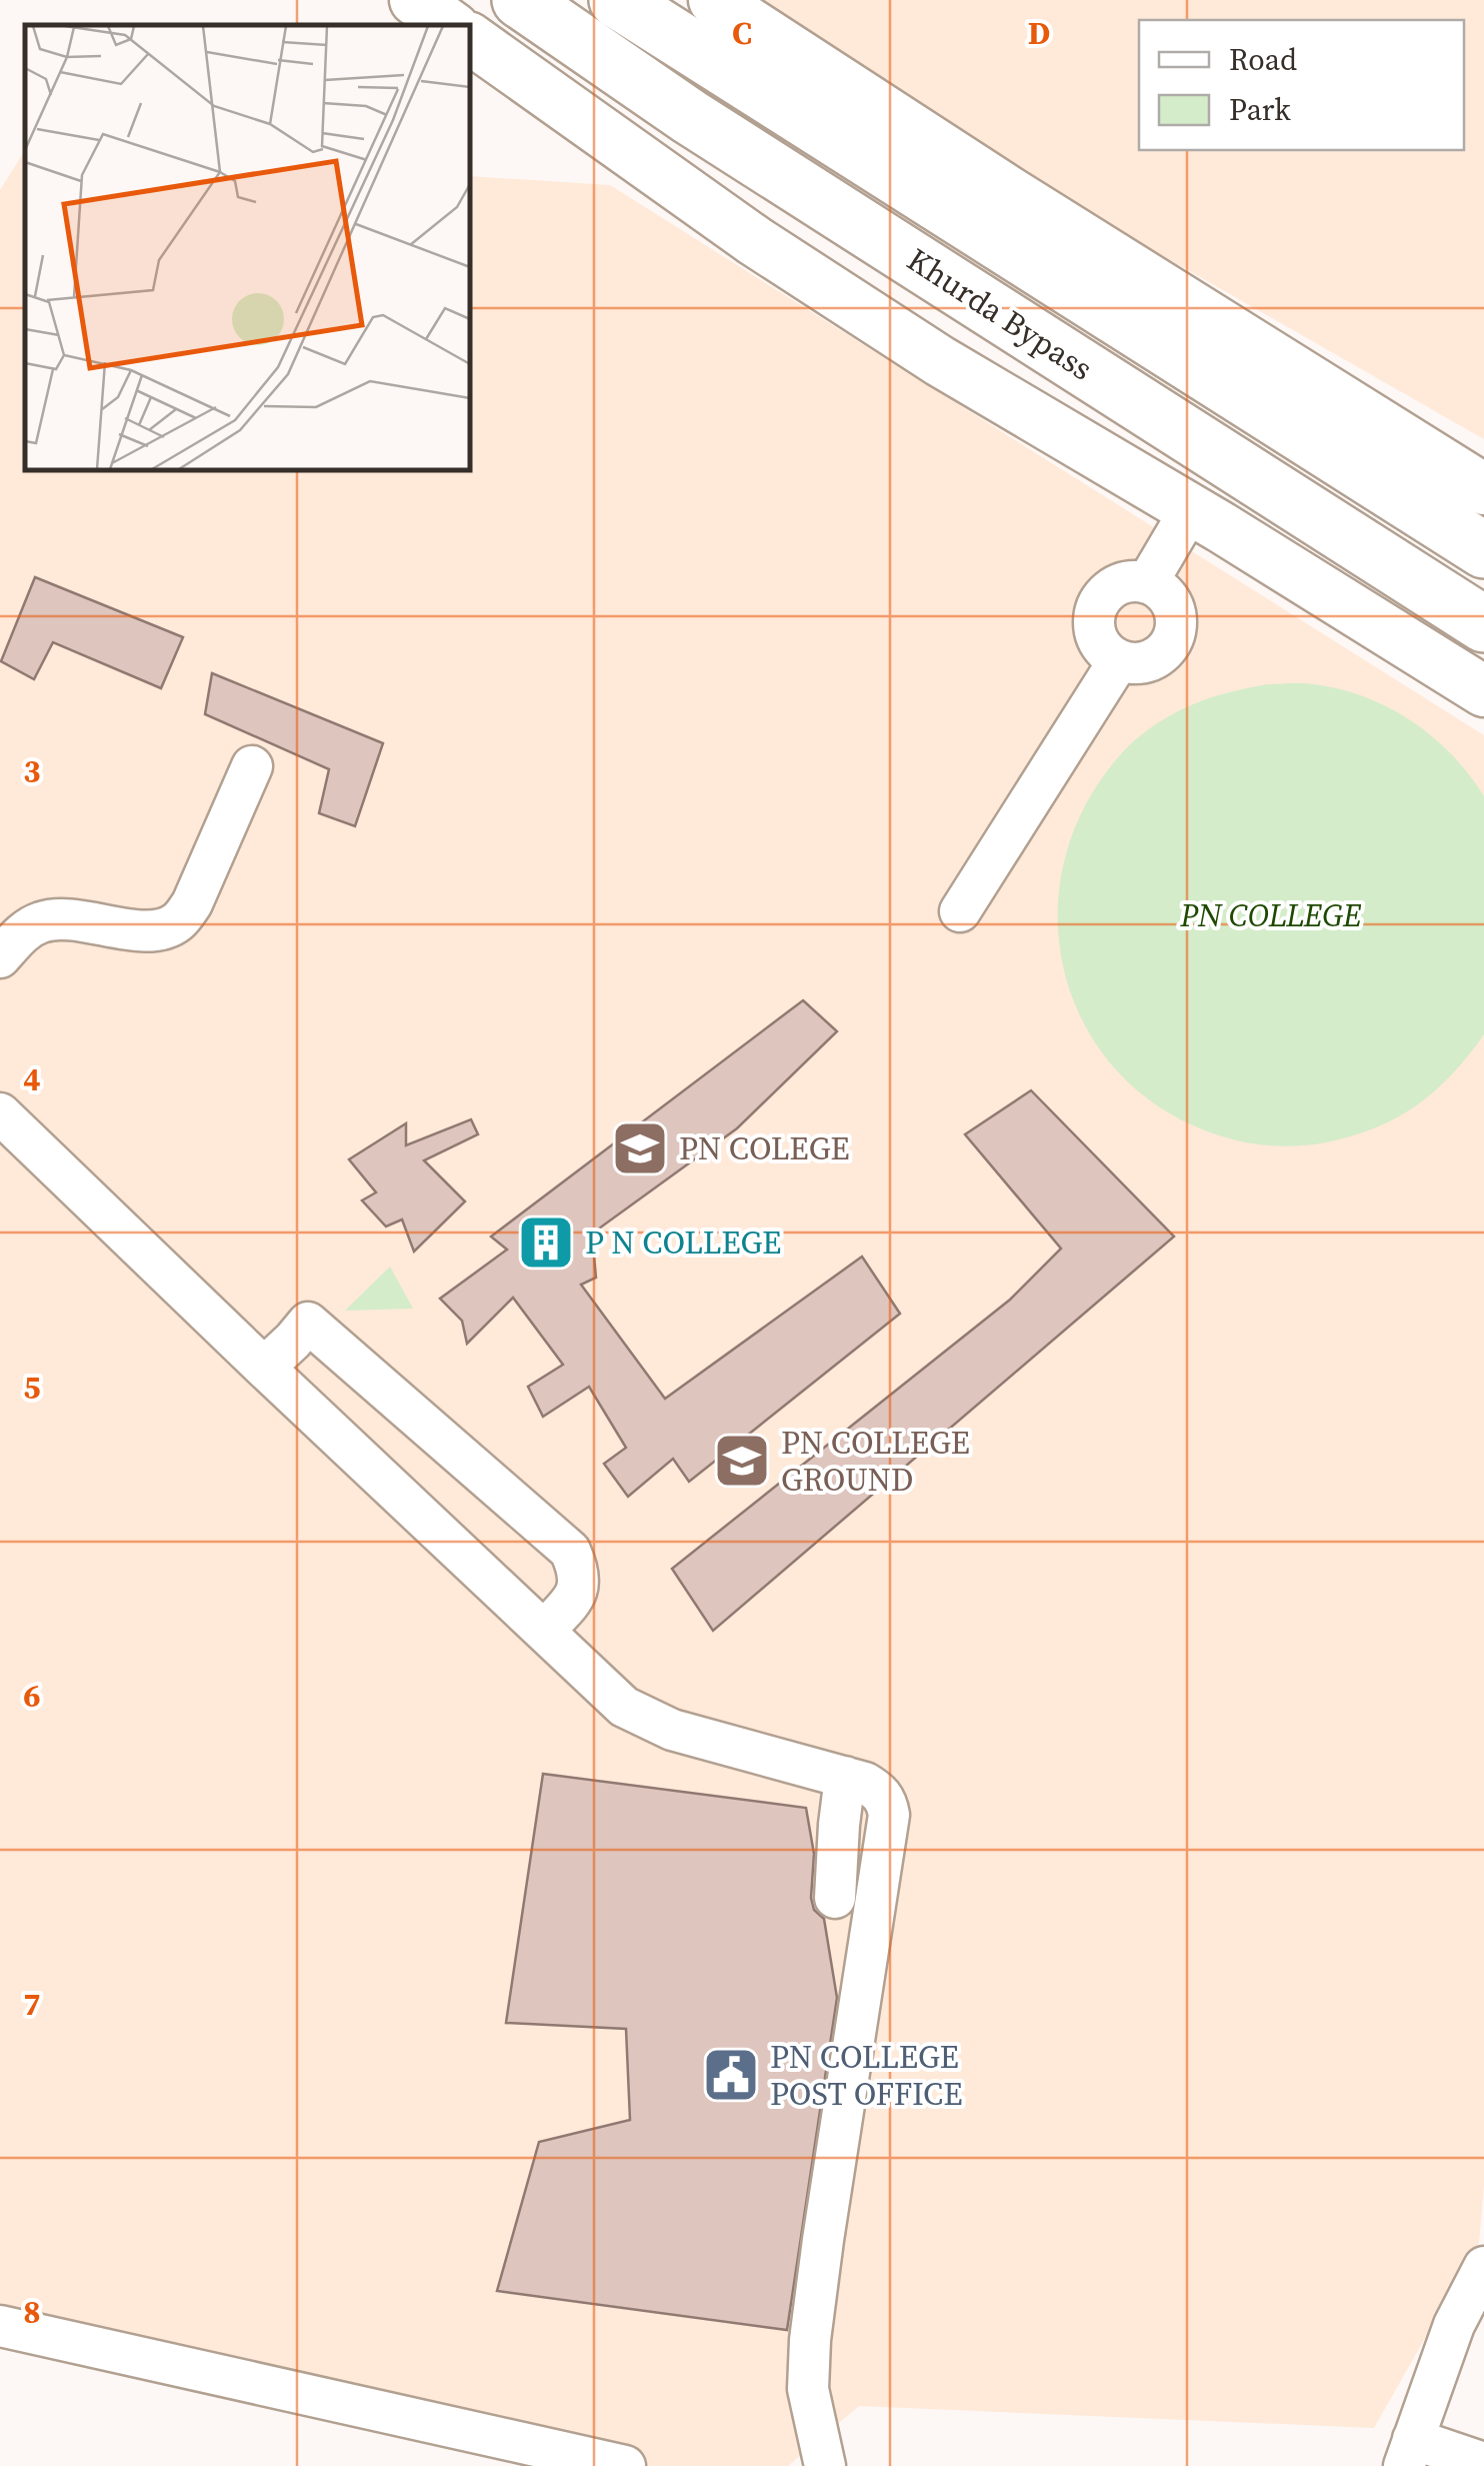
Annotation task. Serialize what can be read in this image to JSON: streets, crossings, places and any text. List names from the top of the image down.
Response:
{
  "streets": {
    "highway": ["Khurda Bypass"]
  },
  "parks": ["PN COLLEGE"],
  "places": {
    "school or university": ["PN COLEGE", "PN COLLEGE GROUND"],
    "building": ["P N COLLEGE"],
    "public building": ["PN COLLEGE POST OFFICE"]
  },
  "legend": ["Road", "Park"],
  "grid": {
    "columns": ["C", "D"],
    "rows": [
      "3",
      "4",
      "5",
      "6",
      "7",
      "8"
    ]
  }
}
